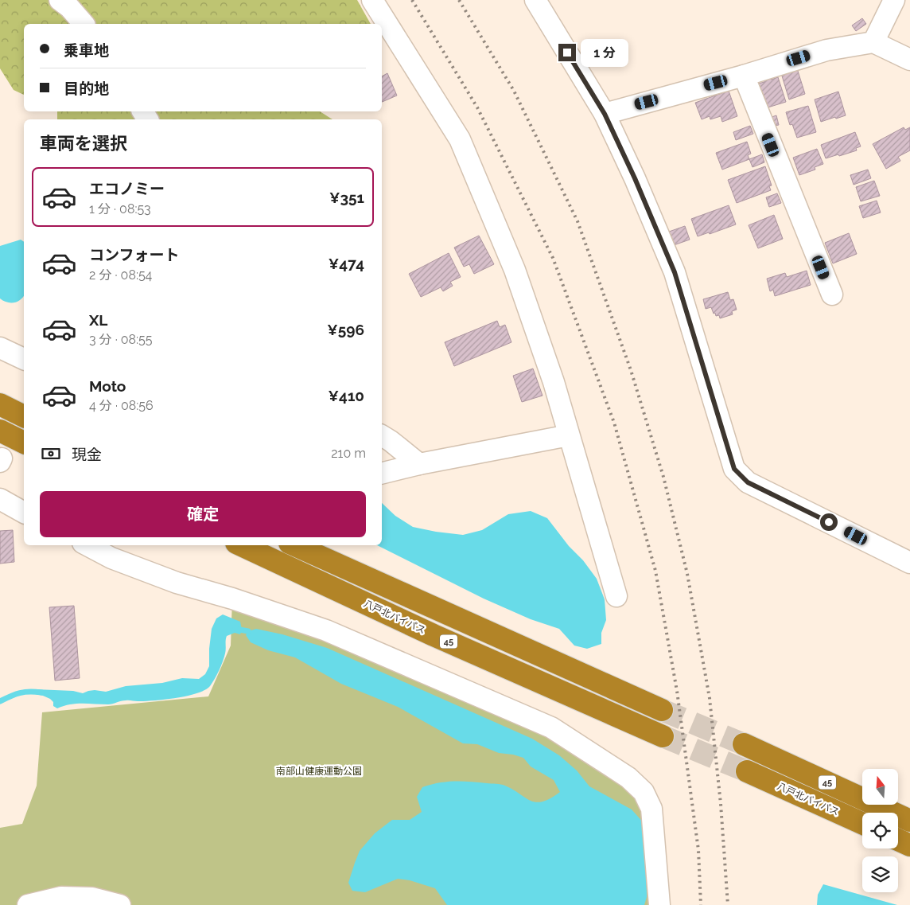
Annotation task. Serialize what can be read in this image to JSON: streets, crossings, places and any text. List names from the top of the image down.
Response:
{
  "streets": {
    "highway": ["八戸北バイパス", "45"]
  },
  "parks": ["南部山健康運動公園"],
  "north": "top",
  "page": {
    "banner": ["乗車地", "目的地"],
    "bubble": "1 分",
    "heading": "車両を選択",
    "list": [
      {
        "name": "エコノミー",
        "note": "1 分 · 08:53",
        "value": "¥351"
      },
      {
        "name": "コンフォート",
        "note": "2 分 · 08:54",
        "value": "¥474"
      },
      {
        "name": "XL",
        "note": "3 分 · 08:55",
        "value": "¥596"
      },
      {
        "name": "Moto",
        "note": "4 分 · 08:56",
        "value": "¥410"
      }
    ],
    "pay": ["現金", "210 m"],
    "buttons": "確定"
  }
}
